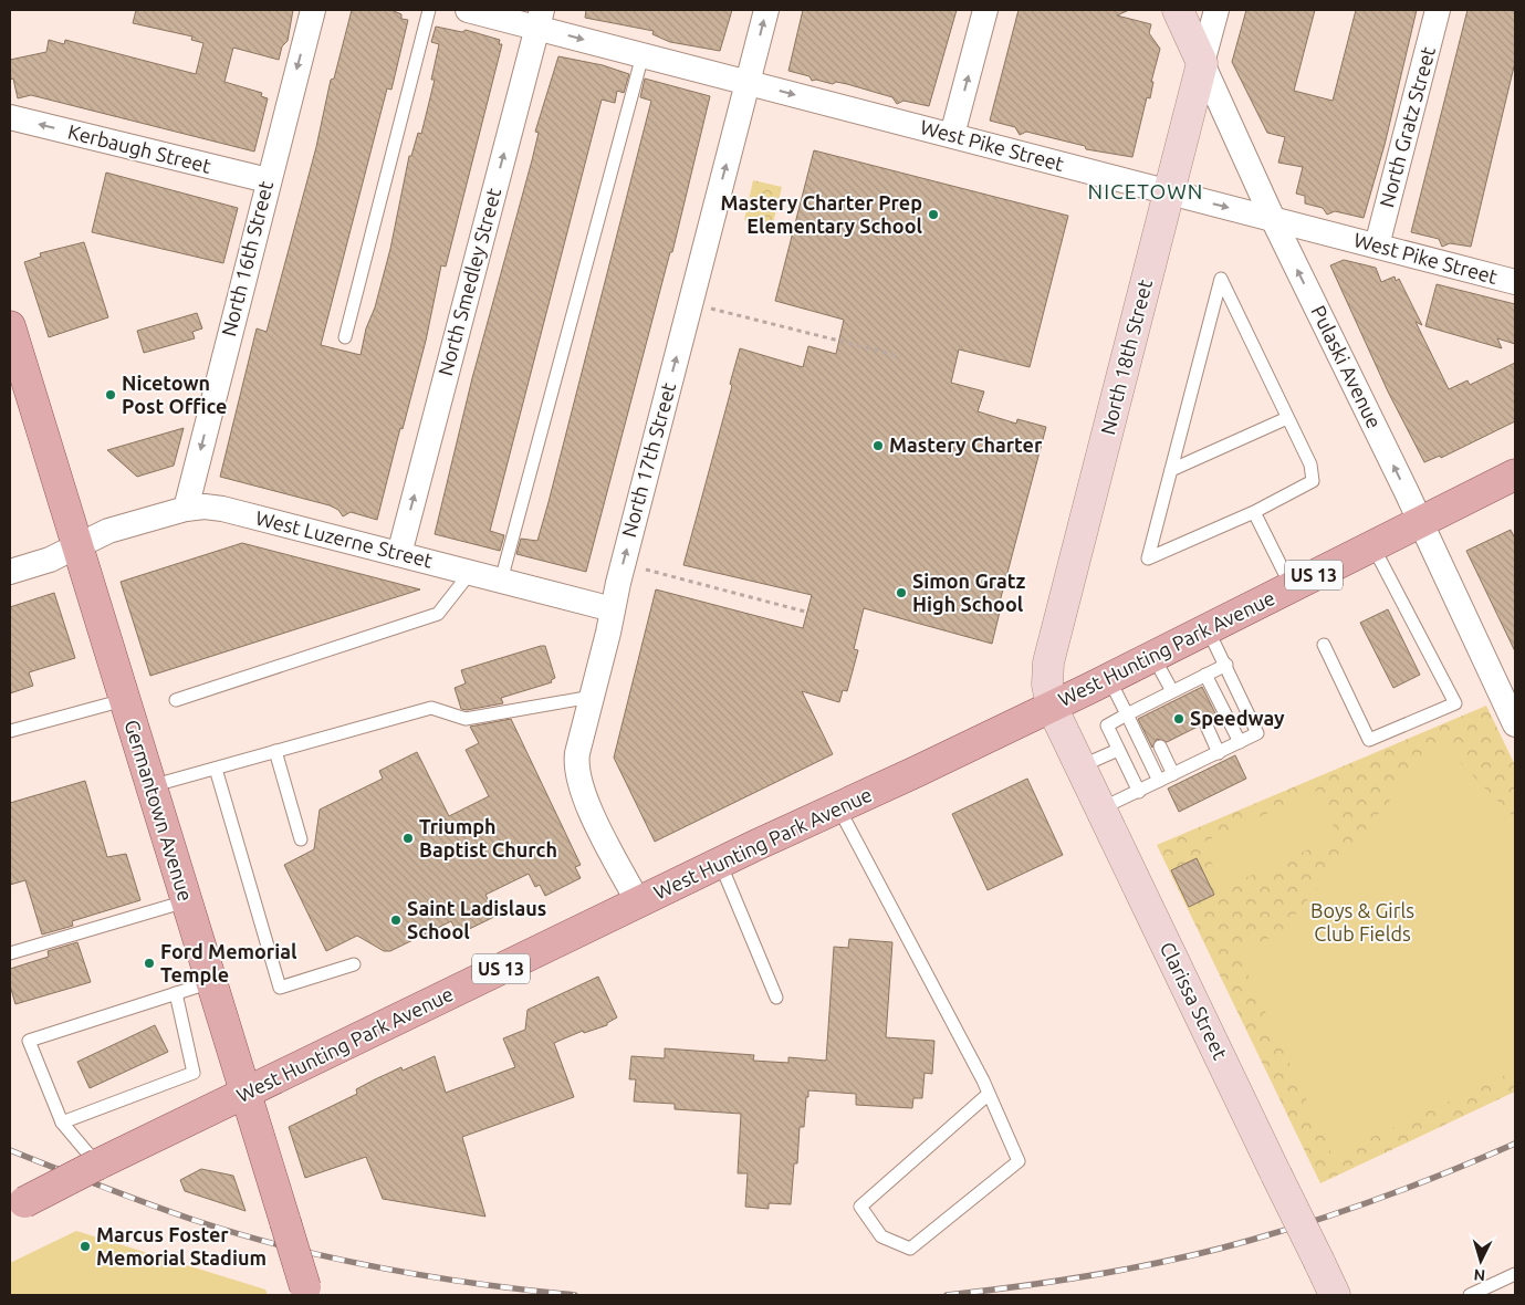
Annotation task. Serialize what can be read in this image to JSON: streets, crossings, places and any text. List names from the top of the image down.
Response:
{
  "streets": {
    "main road": ["US 13", "West Hunting Park Avenue", "Germantown Avenue"],
    "street": [
      "North Gratz Street",
      "West Pike Street",
      "Kerbaugh Street",
      "North 16th Street",
      "North Smedley Street",
      "North 18th Street",
      "Pulaski Avenue",
      "North 17th Street",
      "West Luzerne Street",
      "Clarissa Street"
    ]
  },
  "crossings": [
    ["North Gratz Street", "West Pike Street"],
    ["West Pike Street", "North Smedley Street"],
    ["West Pike Street", "North 18th Street"],
    ["West Pike Street", "Pulaski Avenue"],
    ["West Pike Street", "North 17th Street"],
    ["Kerbaugh Street", "North 16th Street"],
    ["North 16th Street", "West Luzerne Street"],
    ["North Smedley Street", "West Luzerne Street"],
    ["North 18th Street", "Pulaski Avenue"],
    ["North 18th Street", "West Hunting Park Avenue"],
    ["North 18th Street", "Clarissa Street"],
    ["Pulaski Avenue", "West Hunting Park Avenue"],
    ["North 17th Street", "West Luzerne Street"],
    ["North 17th Street", "West Hunting Park Avenue"],
    ["West Luzerne Street", "Germantown Avenue"],
    ["West Hunting Park Avenue", "Germantown Avenue"],
    ["West Hunting Park Avenue", "Clarissa Street"]
  ],
  "one_way": [
    "West Pike Street",
    "Kerbaugh Street",
    "North 16th Street",
    "North Smedley Street",
    "Pulaski Avenue",
    "North 17th Street"
  ],
  "districts": ["NICETOWN"],
  "parks": ["Boys & Girls Club Fields"],
  "places": [
    "Mastery Charter Prep Elementary School",
    "Nicetown Post Office",
    "Mastery Charter",
    "Simon Gratz High School",
    "Speedway",
    "Triumph Baptist Church",
    "Saint Ladislaus School",
    "Ford Memorial Temple",
    "Marcus Foster Memorial Stadium"
  ],
  "north": "bottom"
}
